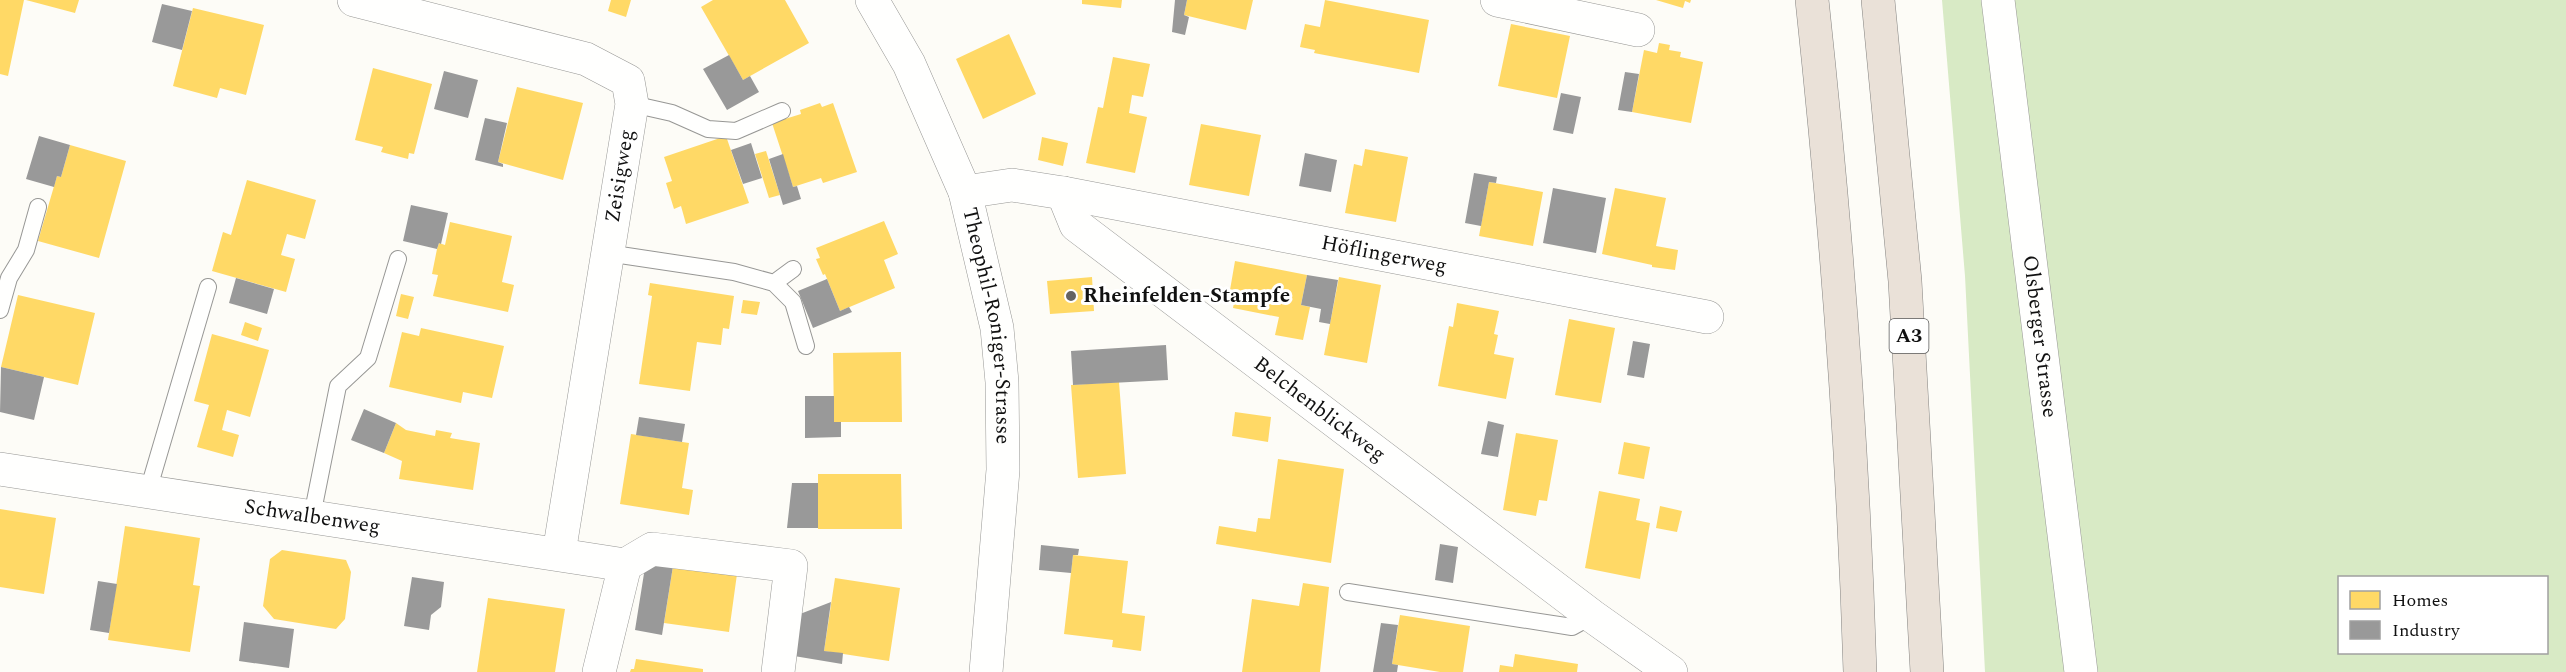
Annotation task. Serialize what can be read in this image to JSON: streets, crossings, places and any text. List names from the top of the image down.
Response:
{
  "streets": {
    "highway": ["A3"],
    "street": [
      "Zeisigweg",
      "Höflingerweg",
      "Theophil-Roniger-Strasse",
      "Olsberger Strasse",
      "Belchenblickweg",
      "Schwalbenweg"
    ]
  },
  "crossings": [
    ["Zeisigweg", "Schwalbenweg"],
    ["Höflingerweg", "Belchenblickweg"]
  ],
  "places": ["Rheinfelden-Stampfe"],
  "legend": ["Homes", "Industry"]
}
